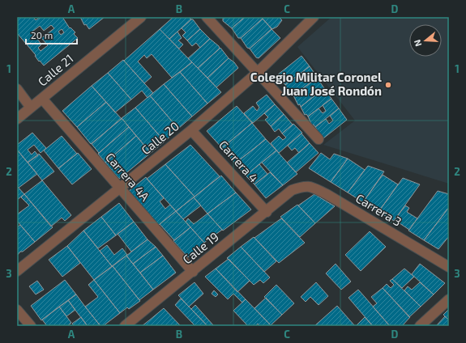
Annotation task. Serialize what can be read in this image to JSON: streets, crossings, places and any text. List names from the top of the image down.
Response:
{
  "streets": {
    "street": [
      "Calle 21",
      "Calle 20",
      "Carrera 4",
      "Carrera 4A",
      "Carrera 3",
      "Calle 19"
    ]
  },
  "crossings": [
    ["Calle 21", "Carrera 4A"],
    ["Calle 20", "Carrera 4"],
    ["Calle 20", "Carrera 4A"],
    ["Carrera 4", "Calle 19"],
    ["Carrera 4A", "Calle 19"],
    ["Carrera 3", "Calle 19"]
  ],
  "places": ["Colegio Militar Coronel Juan José Rondón"],
  "scale_bar": "20 m",
  "north": "left",
  "grid": {
    "columns": [
      "A",
      "B",
      "C",
      "D"
    ],
    "rows": ["1", "2", "3"]
  }
}
